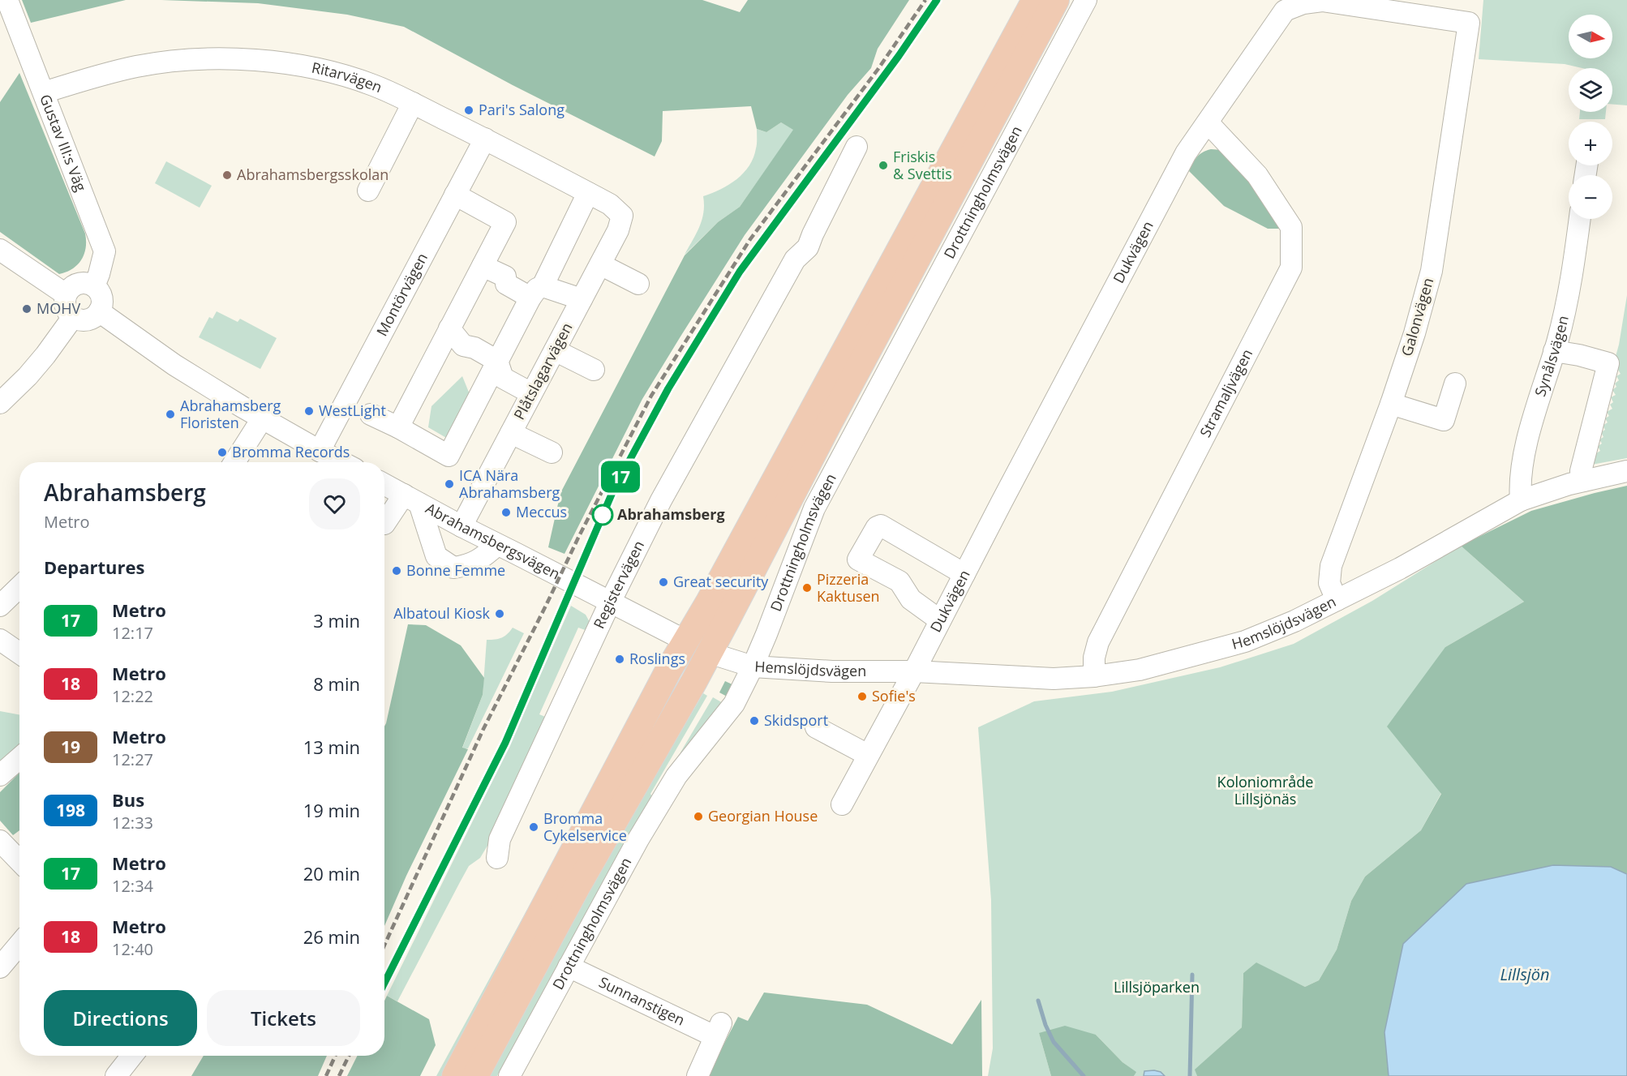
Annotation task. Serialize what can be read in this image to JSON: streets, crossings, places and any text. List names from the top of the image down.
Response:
{
  "streets": {
    "main road": ["Drottningholmsvägen"],
    "street": [
      "Ritarvägen",
      "Gustav III:s Väg",
      "Dukvägen",
      "Montörvägen",
      "Galonvägen",
      "Synålsvägen",
      "Plåtslagarvägen",
      "Stramaljvägen",
      "Abrahamsbergsvägen",
      "Registervägen",
      "Hemslöjdsvägen",
      "Sunnanstigen"
    ]
  },
  "crossings": [
    ["Ritarvägen", "Gustav III:s Väg"],
    ["Ritarvägen", "Montörvägen"],
    ["Ritarvägen", "Plåtslagarvägen"],
    ["Drottningholmsvägen", "Hemslöjdsvägen"],
    ["Drottningholmsvägen", "Sunnanstigen"],
    ["Dukvägen", "Galonvägen"],
    ["Dukvägen", "Stramaljvägen"],
    ["Dukvägen", "Hemslöjdsvägen"],
    ["Galonvägen", "Hemslöjdsvägen"],
    ["Synålsvägen", "Hemslöjdsvägen"],
    ["Plåtslagarvägen", "Abrahamsbergsvägen"],
    ["Stramaljvägen", "Hemslöjdsvägen"],
    ["Abrahamsbergsvägen", "Registervägen"]
  ],
  "water": ["Lillsjön"],
  "parks": ["Koloniområde Lillsjönäs", "Lillsjöparken"],
  "places": [
    "Pari's Salong",
    "Friskis & Svettis",
    "Abrahamsbergsskolan",
    "MOHV",
    "WestLight",
    "Abrahamsberg Floristen",
    "Bromma Records",
    "ICA Nära Abrahamsberg",
    "Meccus",
    "Abrahamsberg",
    "Bonne Femme",
    "Great security",
    "Pizzeria Kaktusen",
    "Albatoul Kiosk",
    "Roslings",
    "Sofie's",
    "Skidsport",
    "Georgian House",
    "Bromma Cykelservice"
  ],
  "lines": ["metro line 17"],
  "north": "right",
  "page": {
    "on_map": "17",
    "map_buttons": ["+", "−"],
    "heading": [
      ["Abrahamsberg", "Metro"],
      "Departures"
    ],
    "list": [
      {
        "mark": "17",
        "name": "Metro",
        "note": "12:17",
        "value": "3 min"
      },
      {
        "mark": "18",
        "name": "Metro",
        "note": "12:22",
        "value": "8 min"
      },
      {
        "mark": "19",
        "name": "Metro",
        "note": "12:27",
        "value": "13 min"
      },
      {
        "mark": "198",
        "name": "Bus",
        "note": "12:33",
        "value": "19 min"
      },
      {
        "mark": "17",
        "name": "Metro",
        "note": "12:34",
        "value": "20 min"
      },
      {
        "mark": "18",
        "name": "Metro",
        "note": "12:40",
        "value": "26 min"
      }
    ],
    "buttons": ["Directions", "Tickets"]
  }
}
